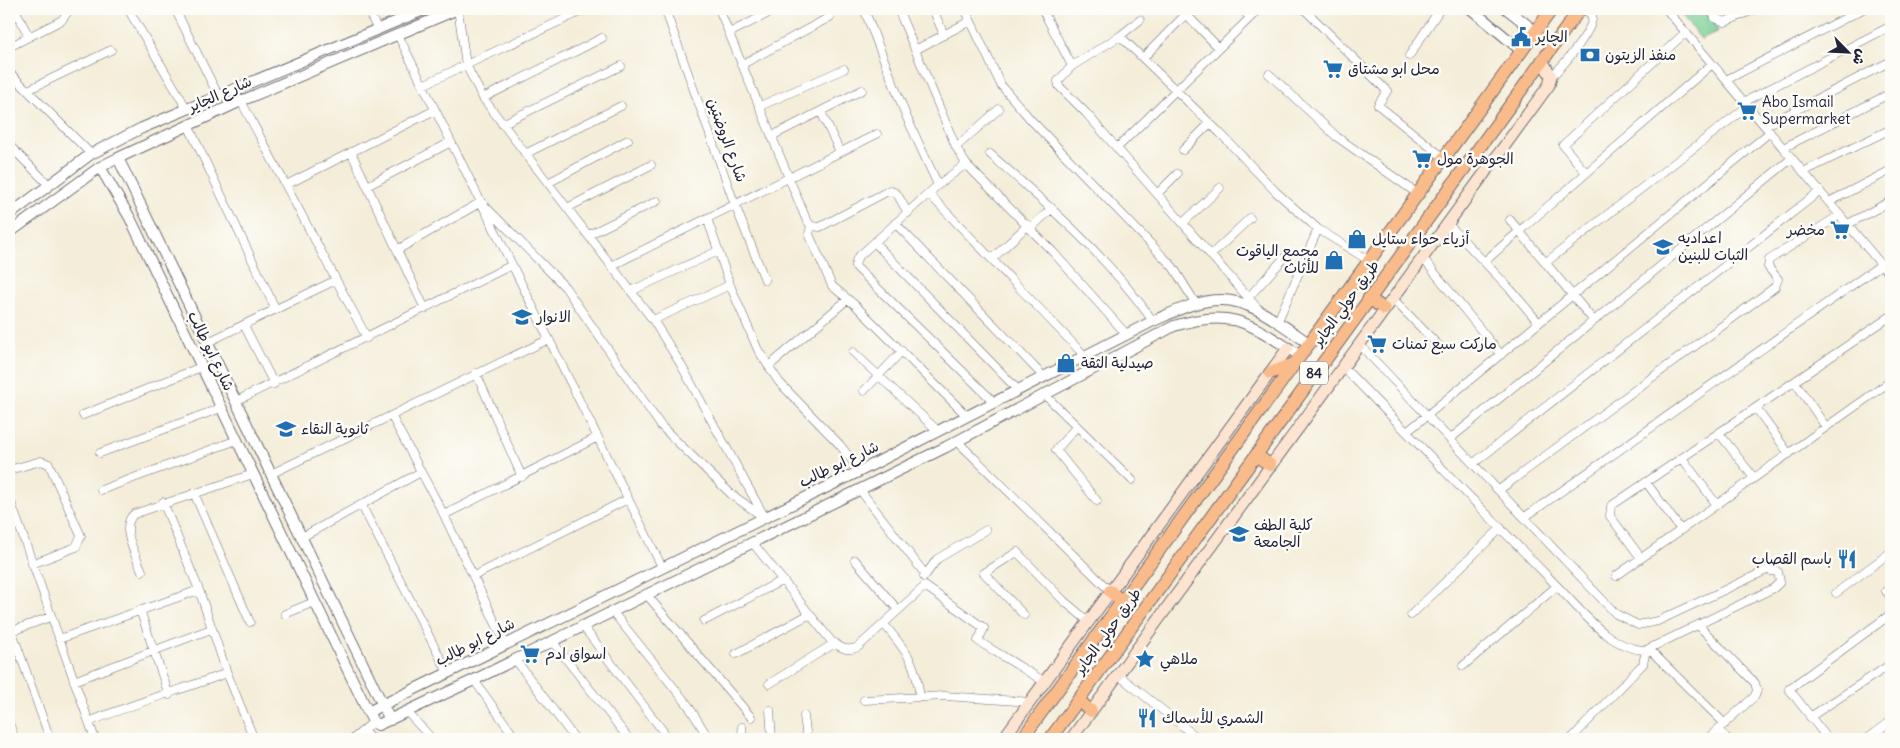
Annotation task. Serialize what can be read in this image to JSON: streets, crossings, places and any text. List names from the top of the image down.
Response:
{
  "streets": {
    "highway": ["طريق حولي الجاير", "84"],
    "street": ["شارع الجاير", "شارع الروضتين", "شارع ابو طالب"]
  },
  "crossings": [
    ["شارع الجاير", "شارع ابو طالب"],
    ["طريق حولي الجاير", "شارع ابو طالب"]
  ],
  "places": {
    "public building": ["الچاير"],
    "bank": ["منفذ الزيتون"],
    "supermarket": [
      "محل ابو مشتاق",
      "Abo Ismail Supermarket",
      "الجوهرة مول",
      "مخضر",
      "ماركت سبع تمنات",
      "اسواق ادم"
    ],
    "shop": ["أزياء حواء ستايل", "مجمع الياقوت للأثاث", "صيدلية الثقة"],
    "school or university": [
      "اعداديه الثبات للبنين",
      "الانوار",
      "ثانوية النقاء",
      "كلية الطف الجامعة"
    ],
    "restaurant": ["باسم القصاب", "الشمري للأسماك"],
    "place": ["ملاهي"]
  },
  "north": "bottom right"
}
